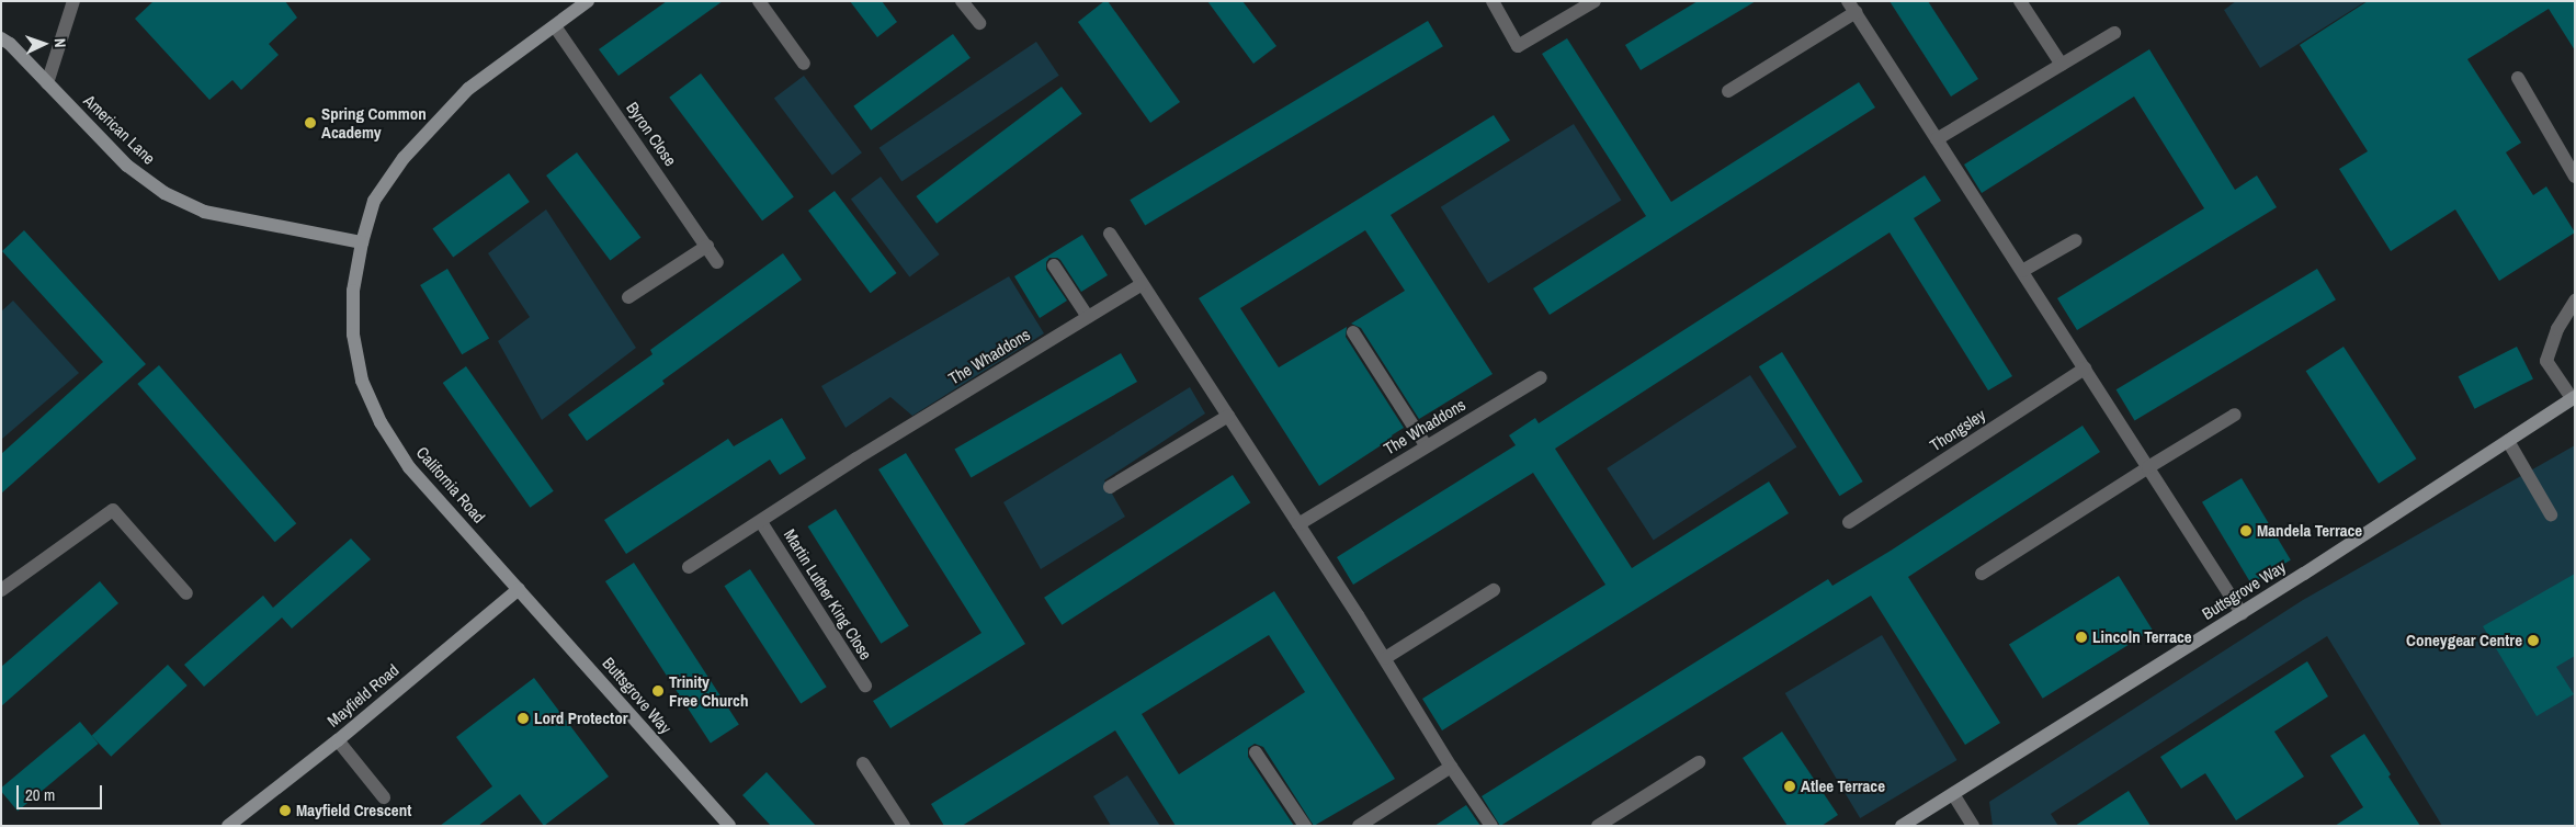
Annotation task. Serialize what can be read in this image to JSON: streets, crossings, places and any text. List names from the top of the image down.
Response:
{
  "streets": {
    "street": [
      "American Lane",
      "Byron Close",
      "The Whaddons",
      "Thongsley",
      "California Road",
      "Buttsgrove Way",
      "Martin Luther King Close",
      "Mayfield Road"
    ]
  },
  "crossings": [
    ["American Lane", "California Road"],
    ["Byron Close", "California Road"],
    ["The Whaddons", "Martin Luther King Close"],
    ["California Road", "Buttsgrove Way"],
    ["California Road", "Mayfield Road"],
    ["Buttsgrove Way", "Mayfield Road"]
  ],
  "places": [
    "Spring Common Academy",
    "Mandela Terrace",
    "Lincoln Terrace",
    "Coneygear Centre",
    "Trinity Free Church",
    "Lord Protector",
    "Atlee Terrace",
    "Mayfield Crescent"
  ],
  "scale_bar": "20 m",
  "north": "right"
}
